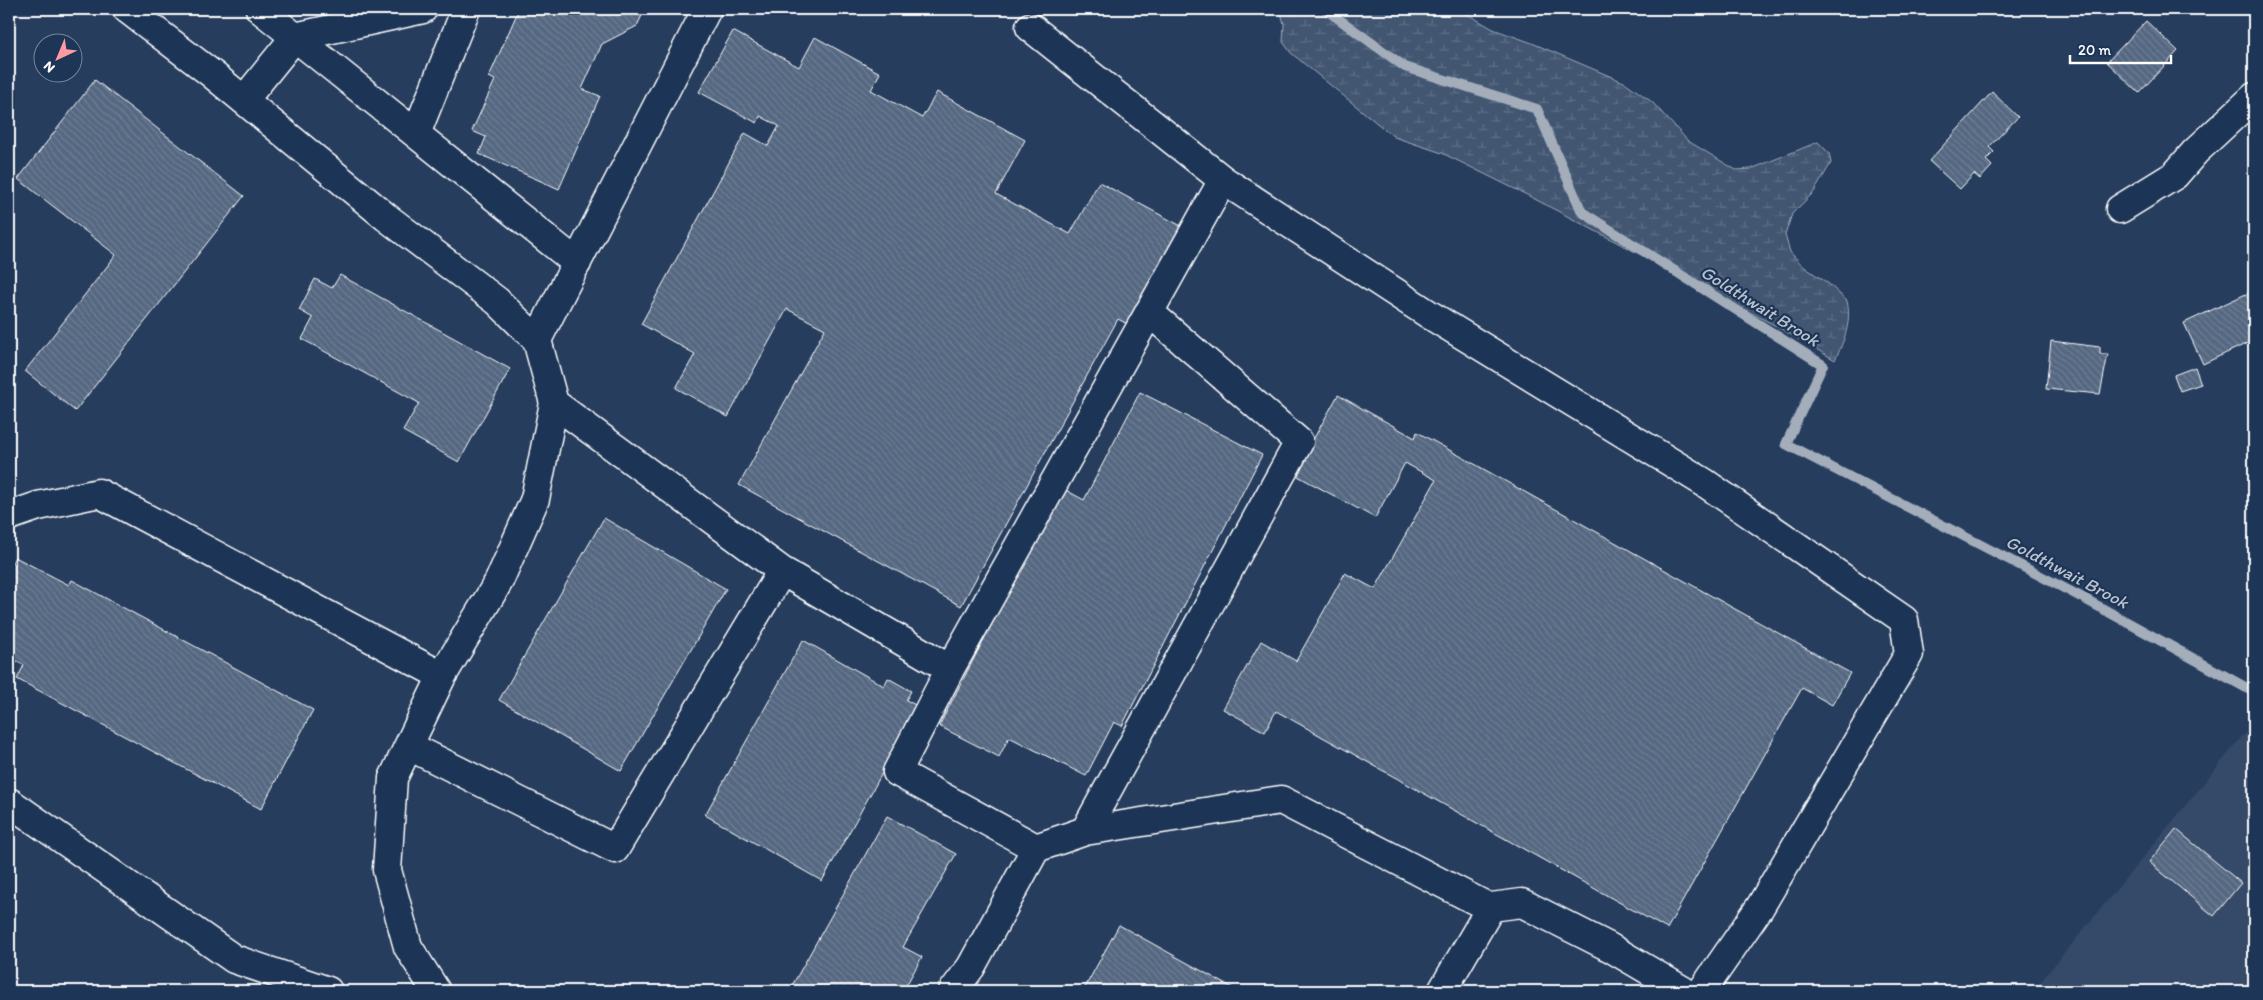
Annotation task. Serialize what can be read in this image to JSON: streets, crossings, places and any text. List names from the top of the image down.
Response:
{
  "water": ["Goldthwait Brook"],
  "scale_bar": "20 m",
  "north": "bottom left"
}
